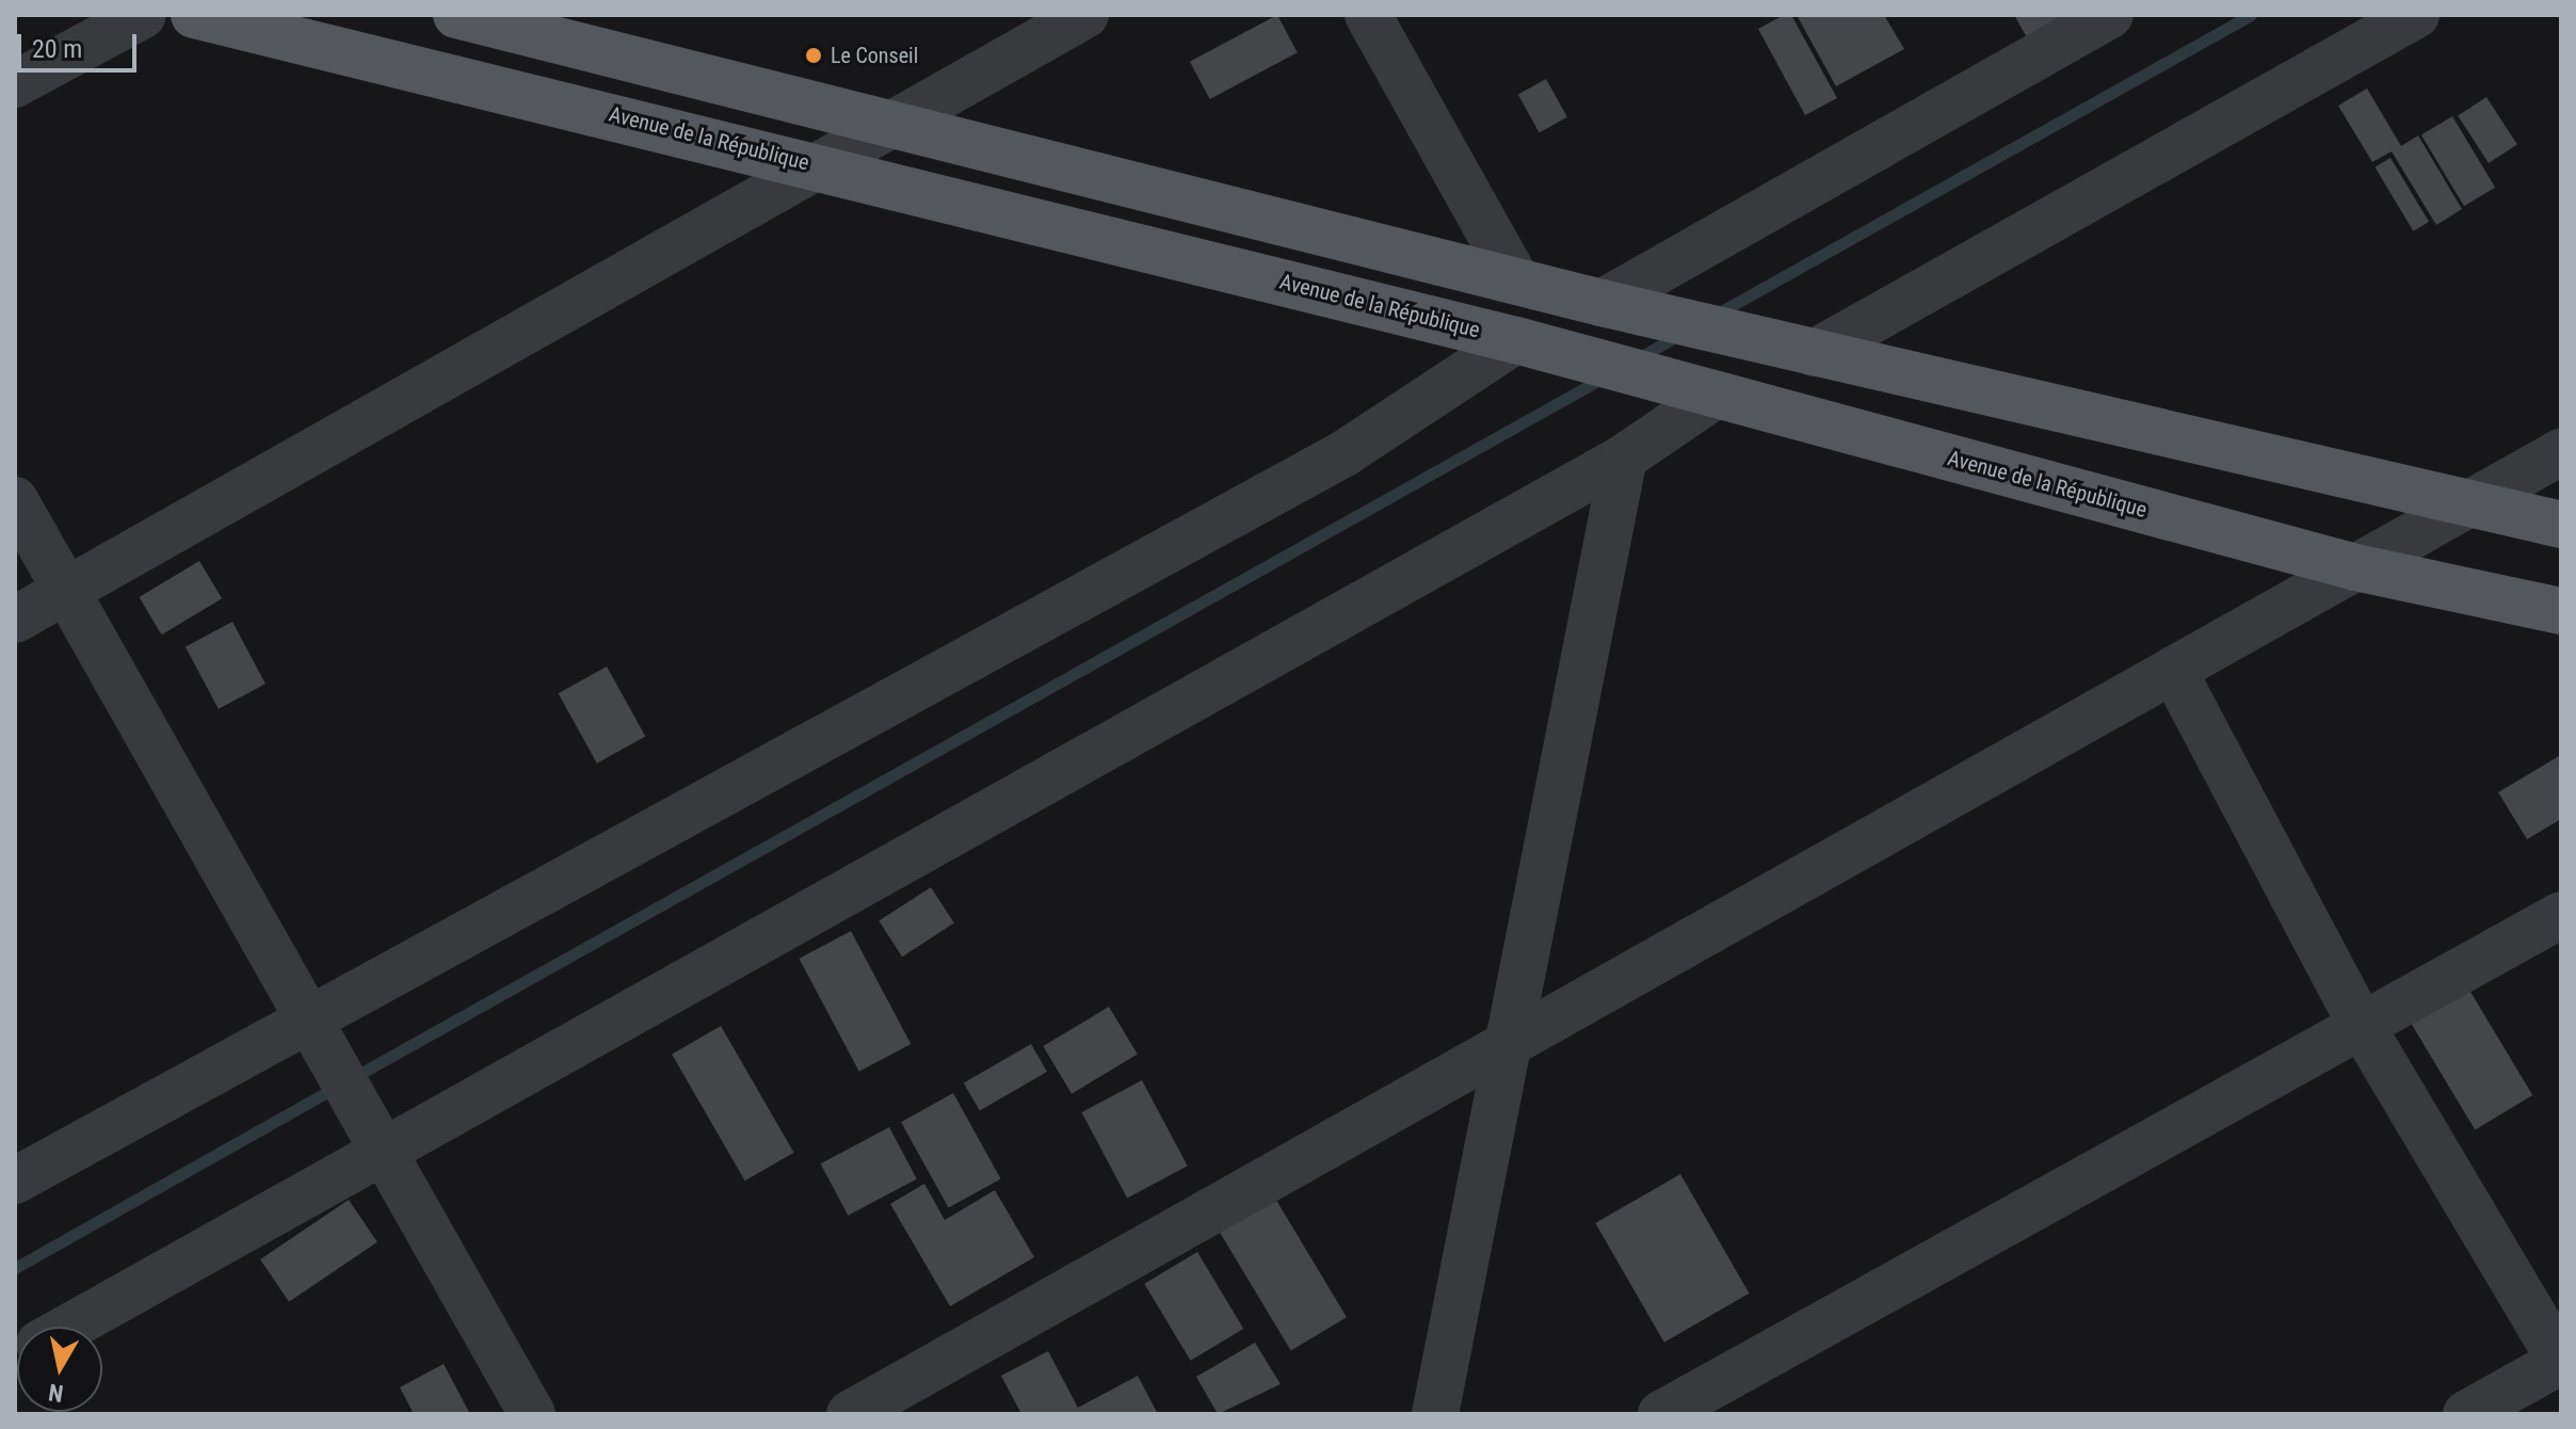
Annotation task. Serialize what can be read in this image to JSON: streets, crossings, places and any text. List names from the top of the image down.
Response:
{
  "streets": {
    "main road": ["Avenue de la République"]
  },
  "places": ["Le Conseil"],
  "scale_bar": "20 m",
  "north": "bottom"
}
